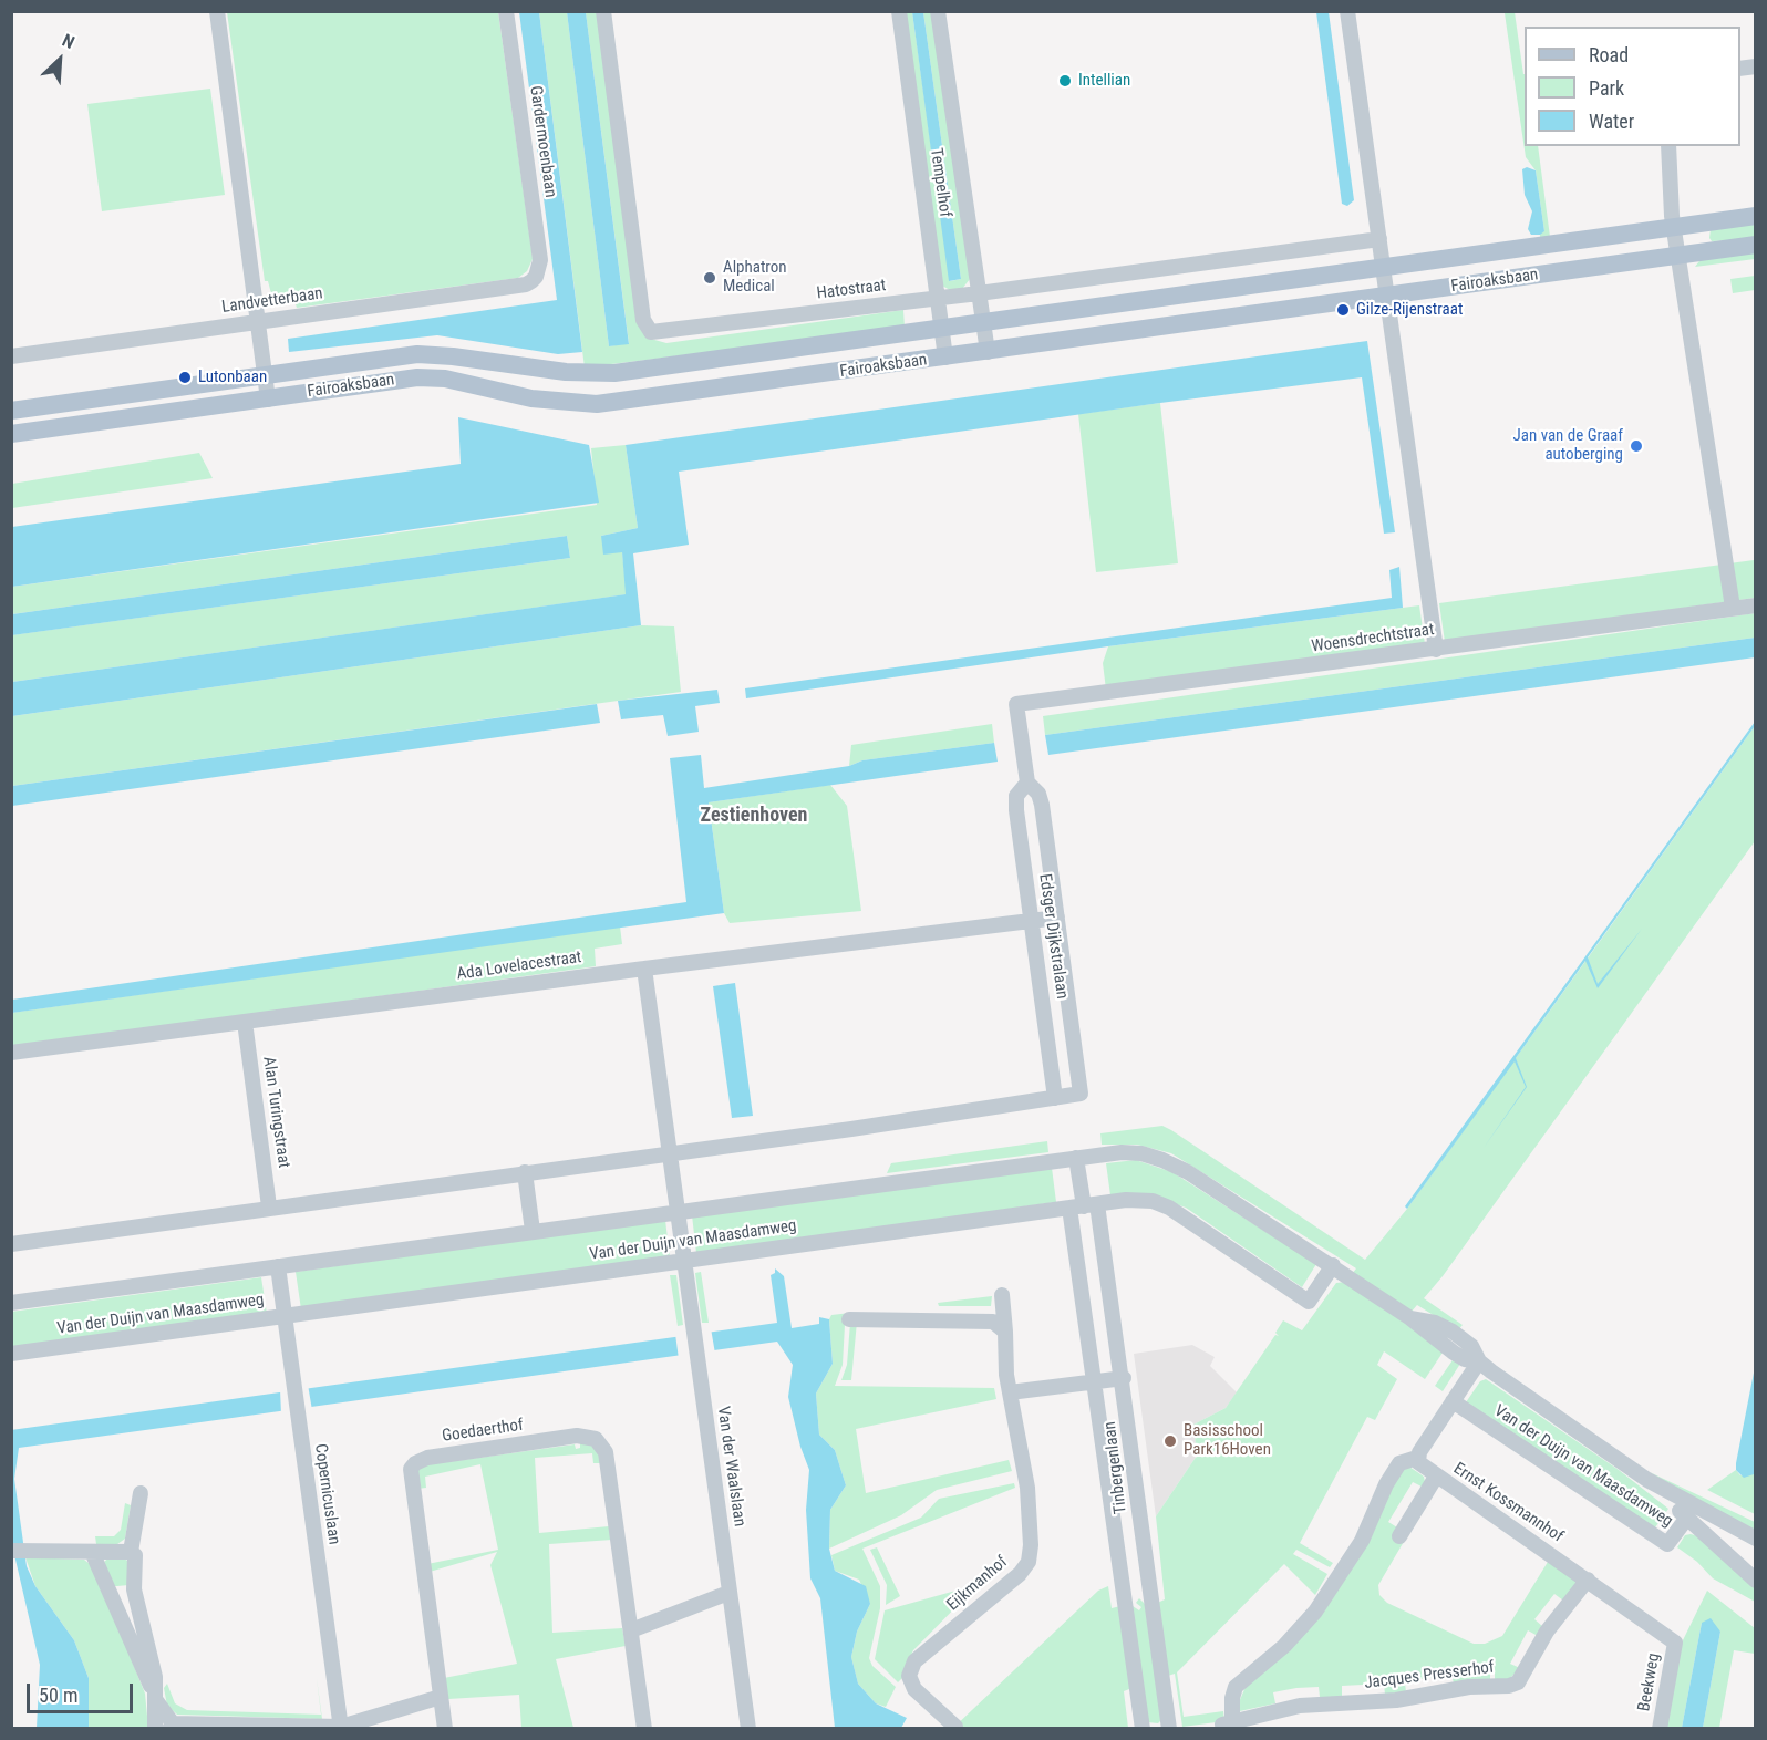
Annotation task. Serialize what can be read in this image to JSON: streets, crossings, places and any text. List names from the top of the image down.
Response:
{
  "streets": {
    "main road": ["Fairoaksbaan"],
    "street": [
      "Gardermoenbaan",
      "Tempelhof",
      "Hatostraat",
      "Landvetterbaan",
      "Woensdrechtstraat",
      "Edsger Dijkstralaan",
      "Ada Lovelacestraat",
      "Alan Turingstraat",
      "Van der Duijn van Maasdamweg",
      "Goedaerthof",
      "Van der Waalslaan",
      "Tinbergenlaan",
      "Copernicuslaan",
      "Ernst Kossmannhof",
      "Eijkmanhof",
      "Jacques Presserhof",
      "Beekweg"
    ]
  },
  "crossings": [
    ["Gardermoenbaan", "Landvetterbaan"],
    ["Tempelhof", "Fairoaksbaan"],
    ["Tempelhof", "Hatostraat"],
    ["Woensdrechtstraat", "Edsger Dijkstralaan"],
    ["Edsger Dijkstralaan", "Ada Lovelacestraat"],
    ["Ada Lovelacestraat", "Alan Turingstraat"],
    ["Ada Lovelacestraat", "Van der Waalslaan"],
    ["Van der Duijn van Maasdamweg", "Van der Waalslaan"],
    ["Van der Duijn van Maasdamweg", "Tinbergenlaan"],
    ["Van der Duijn van Maasdamweg", "Copernicuslaan"],
    ["Ernst Kossmannhof", "Jacques Presserhof"],
    ["Ernst Kossmannhof", "Beekweg"]
  ],
  "districts": ["Zestienhoven"],
  "places": [
    "Intellian",
    "Alphatron Medical",
    "Gilze-Rijenstraat",
    "Lutonbaan",
    "Jan van de Graaf autoberging",
    "Basisschool Park16Hoven"
  ],
  "legend": ["Road", "Park", "Water"],
  "scale_bar": "50 m",
  "north": "top right"
}
